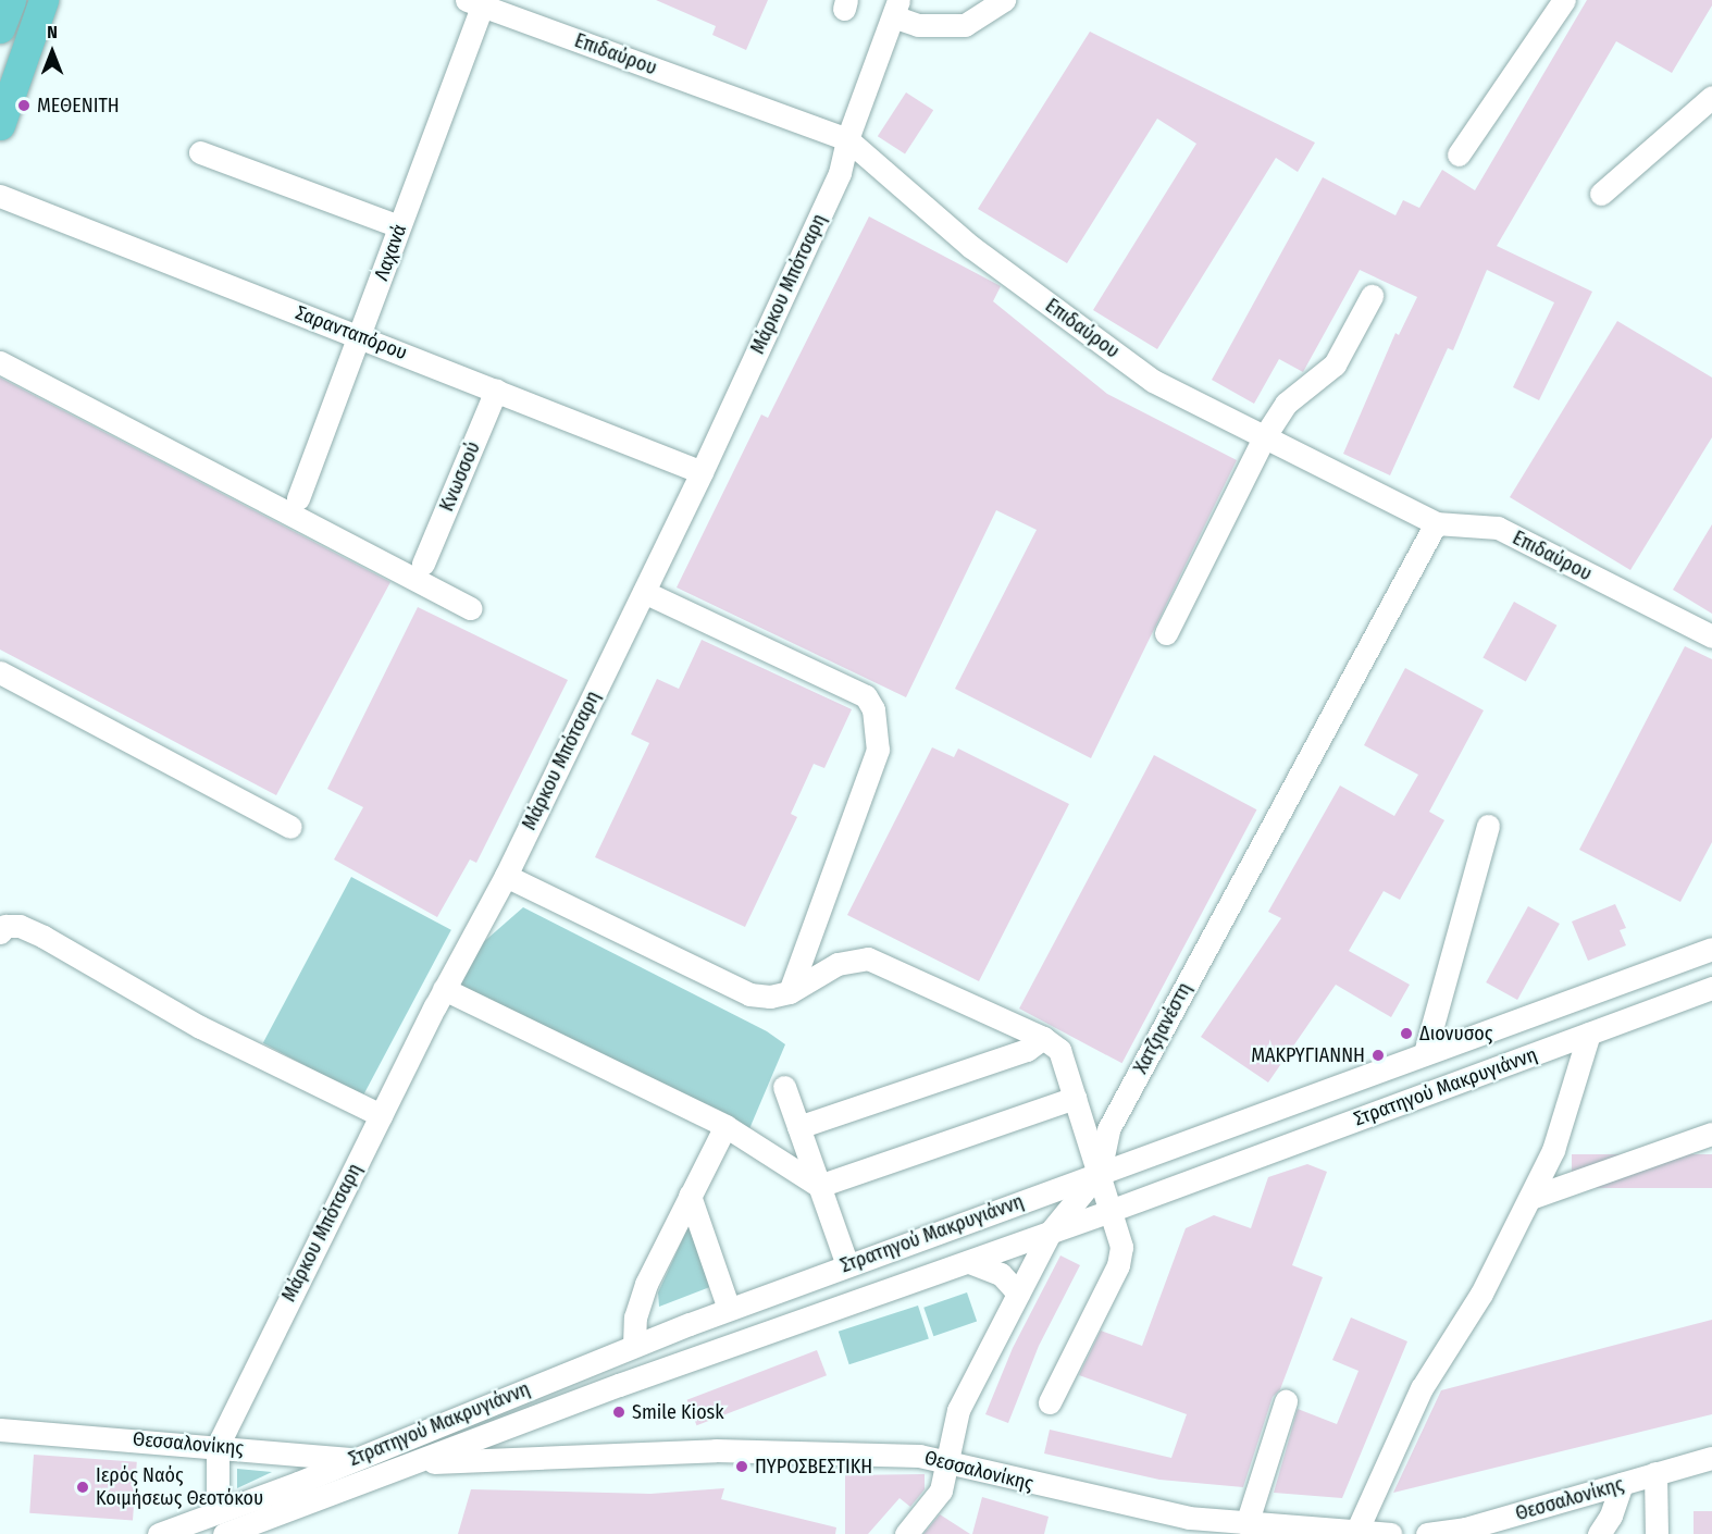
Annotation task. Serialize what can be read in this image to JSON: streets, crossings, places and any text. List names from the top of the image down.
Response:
{
  "streets": {
    "street": [
      "Επιδαύρου",
      "Λαχανά",
      "Μάρκου Μπότσαρη",
      "Σαρανταπόρου",
      "Κνωσσού",
      "Χατζηανέστη",
      "Στρατηγού Μακρυγιάννη",
      "Θεσσαλονίκης"
    ]
  },
  "crossings": [
    ["Επιδαύρου", "Λαχανά"],
    ["Επιδαύρου", "Μάρκου Μπότσαρη"],
    ["Επιδαύρου", "Χατζηανέστη"],
    ["Λαχανά", "Σαρανταπόρου"],
    ["Μάρκου Μπότσαρη", "Σαρανταπόρου"],
    ["Μάρκου Μπότσαρη", "Στρατηγού Μακρυγιάννη"],
    ["Μάρκου Μπότσαρη", "Θεσσαλονίκης"],
    ["Σαρανταπόρου", "Κνωσσού"],
    ["Χατζηανέστη", "Στρατηγού Μακρυγιάννη"],
    ["Χατζηανέστη", "Θεσσαλονίκης"],
    ["Στρατηγού Μακρυγιάννη", "Θεσσαλονίκης"]
  ],
  "places": [
    "ΜΕΘΕΝΙΤΗ",
    "Διονυσος",
    "ΜΑΚΡΥΓΙΑΝΝΗ",
    "Smile Kiosk",
    "ΠΥΡΟΣΒΕΣΤΙΚΗ",
    "Ιερός Ναός Κοιμήσεως Θεοτόκου"
  ],
  "north": "top"
}
